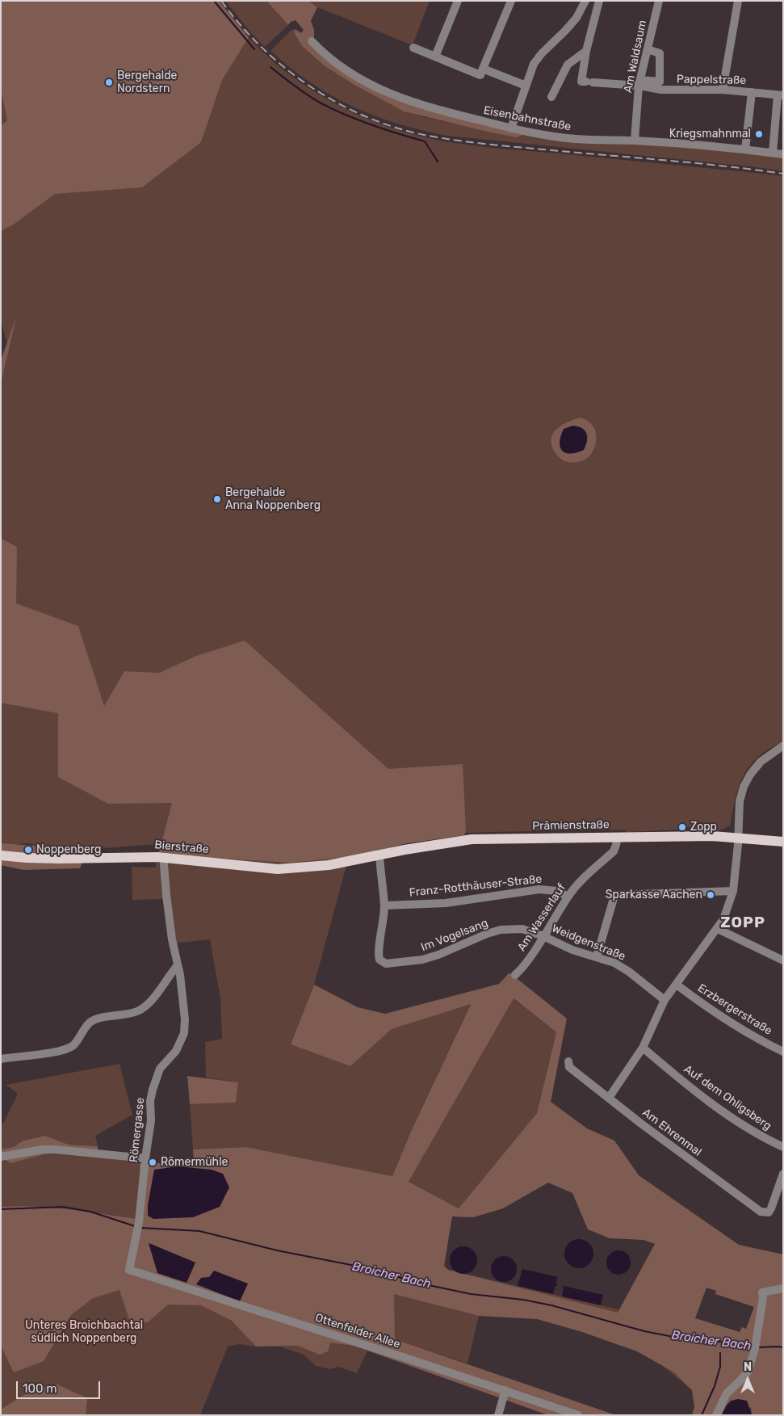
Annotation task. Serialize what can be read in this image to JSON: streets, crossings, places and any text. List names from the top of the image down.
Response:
{
  "streets": {
    "main road": ["Prämienstraße", "Bierstraße"],
    "street": [
      "Am Waldsaum",
      "Pappelstraße",
      "Eisenbahnstraße",
      "Franz-Rotthäuser-Straße",
      "Am Wasserlauf",
      "Im Vogelsang",
      "Weidgenstraße",
      "Erzbergerstraße",
      "Auf dem Ohligsberg",
      "Römergasse",
      "Am Ehrenmal",
      "Ottenfelder Allee"
    ]
  },
  "crossings": [
    ["Am Waldsaum", "Pappelstraße"],
    ["Am Waldsaum", "Eisenbahnstraße"],
    ["Prämienstraße", "Bierstraße"],
    ["Prämienstraße", "Am Wasserlauf"],
    ["Bierstraße", "Römergasse"],
    ["Franz-Rotthäuser-Straße", "Am Wasserlauf"],
    ["Franz-Rotthäuser-Straße", "Im Vogelsang"],
    ["Am Wasserlauf", "Im Vogelsang"],
    ["Am Wasserlauf", "Weidgenstraße"],
    ["Im Vogelsang", "Weidgenstraße"],
    ["Römergasse", "Ottenfelder Allee"]
  ],
  "districts": ["ZOPP"],
  "water": ["Broicher Bach"],
  "parks": ["Unteres Broichbachtal südlich Noppenberg"],
  "places": [
    "Bergehalde Nordstern",
    "Kriegsmahnmal",
    "Bergehalde Anna Noppenberg",
    "Zopp",
    "Noppenberg",
    "Sparkasse Aachen",
    "Römermühle"
  ],
  "scale_bar": "100 m",
  "north": "top"
}
